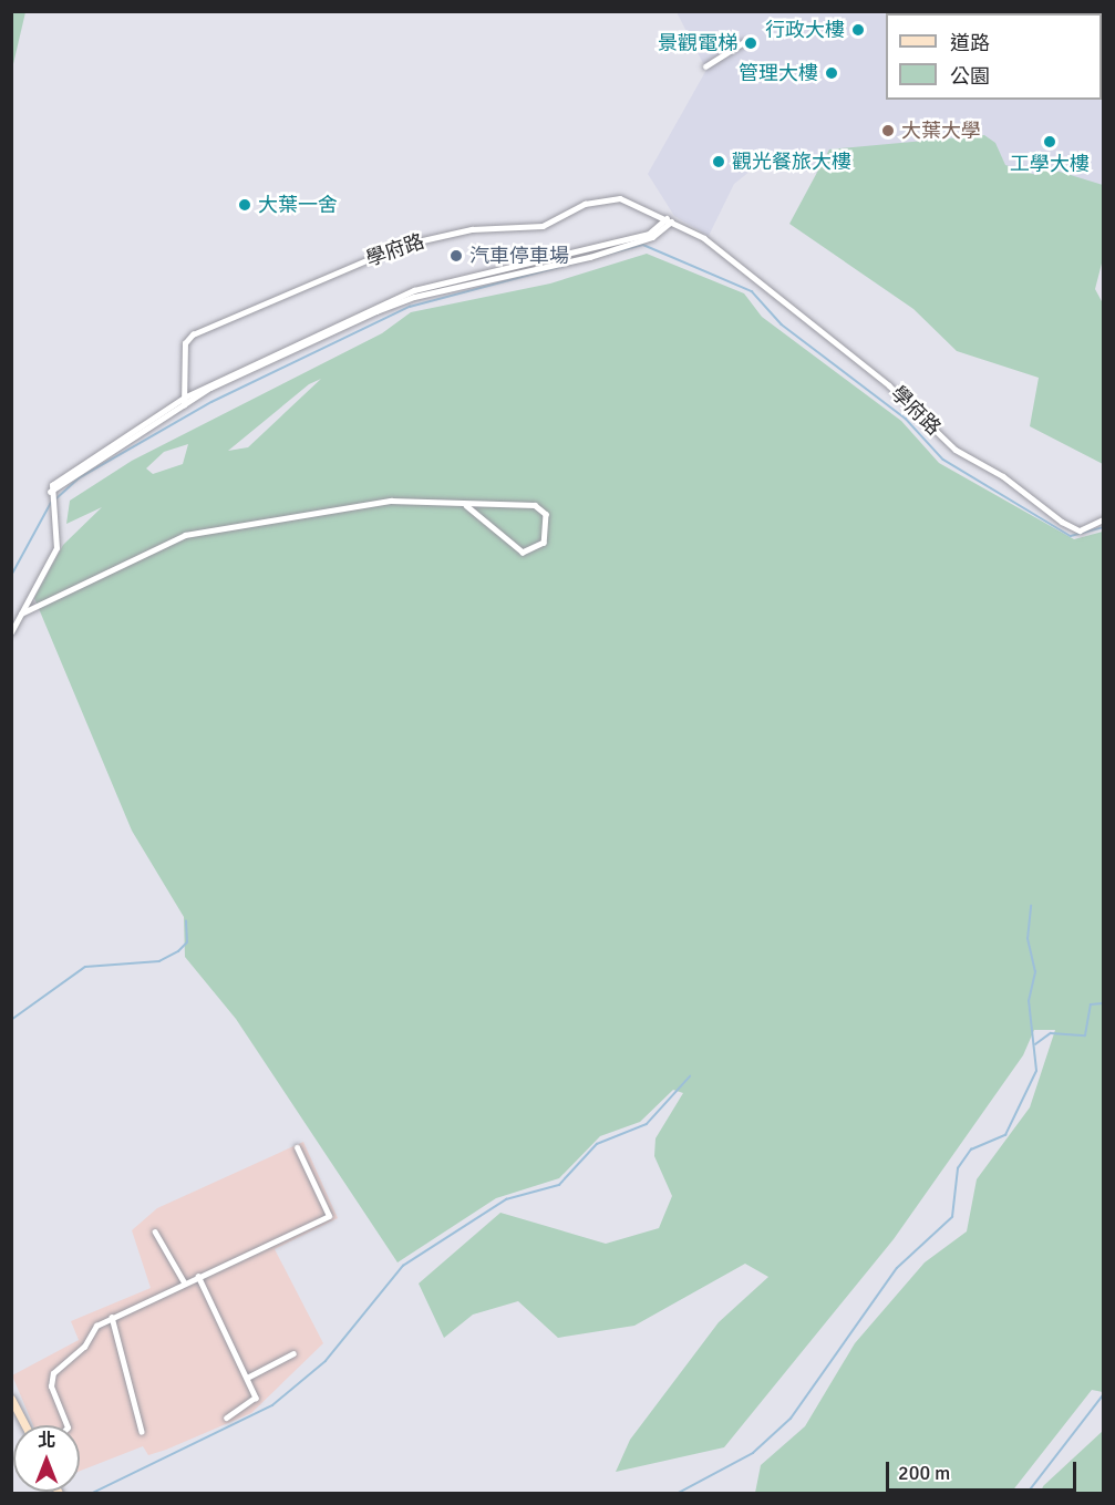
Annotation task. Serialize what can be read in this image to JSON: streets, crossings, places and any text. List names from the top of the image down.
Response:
{
  "streets": {
    "street": ["學府路"]
  },
  "places": [
    "行政大樓",
    "景觀電梯",
    "管理大樓",
    "大葉大學",
    "工學大樓",
    "觀光餐旅大樓",
    "大葉一舍",
    "汽車停車場"
  ],
  "legend": ["道路", "公園"],
  "scale_bar": "200 m",
  "north": "top"
}
